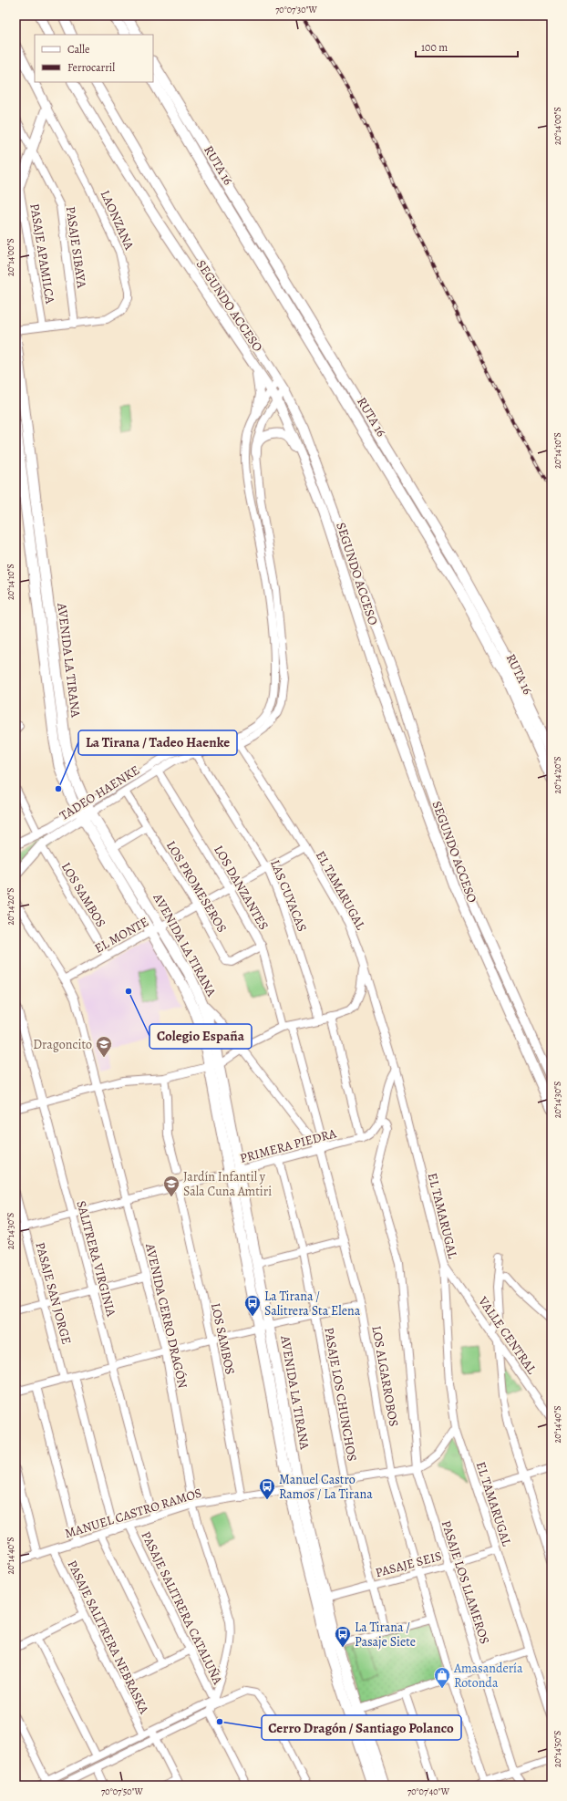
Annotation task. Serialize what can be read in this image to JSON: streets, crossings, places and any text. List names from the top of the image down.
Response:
{
  "streets": {
    "highway": ["RUTA 16", "AVENIDA LA TIRANA"],
    "main road": ["LAONZANA", "SEGUNDO ACCESO", "TADEO HAENKE"],
    "street": [
      "PASAJE SIBAYA",
      "PASAJE APAMILCA",
      "LOS PROMESEROS",
      "LOS DANZANTES",
      "EL TAMARUGAL",
      "LOS SAMBOS",
      "LAS CUYACAS",
      "EL MONTE",
      "PRIMERA PIEDRA",
      "SALITRERA VIRGINIA",
      "PASAJE SAN JORGE",
      "AVENIDA CERRO DRAGÓN",
      "VALLE CENTRAL",
      "LOS ALGARROBOS",
      "PASAJE LOS CHUNCHOS",
      "MANUEL CASTRO RAMOS",
      "PASAJE SEIS",
      "PASAJE LOS LLAMEROS",
      "PASAJE SALITRERA CATALUÑA",
      "PASAJE SALITRERA NEBRASKA"
    ]
  },
  "crossings": [
    ["LAONZANA", "PASAJE SIBAYA"],
    ["LAONZANA", "PASAJE APAMILCA"],
    ["AVENIDA LA TIRANA", "TADEO HAENKE"],
    ["AVENIDA LA TIRANA", "EL MONTE"],
    ["AVENIDA LA TIRANA", "PRIMERA PIEDRA"],
    ["AVENIDA LA TIRANA", "LOS ALGARROBOS"],
    ["AVENIDA LA TIRANA", "MANUEL CASTRO RAMOS"],
    ["AVENIDA LA TIRANA", "PASAJE SEIS"],
    ["TADEO HAENKE", "LOS PROMESEROS"],
    ["TADEO HAENKE", "LOS DANZANTES"],
    ["TADEO HAENKE", "EL TAMARUGAL"],
    ["TADEO HAENKE", "LOS SAMBOS"],
    ["TADEO HAENKE", "LAS CUYACAS"],
    ["LOS PROMESEROS", "LOS DANZANTES"],
    ["LOS PROMESEROS", "EL MONTE"],
    ["LOS DANZANTES", "EL MONTE"],
    ["EL TAMARUGAL", "EL MONTE"],
    ["EL TAMARUGAL", "PRIMERA PIEDRA"],
    ["EL TAMARUGAL", "VALLE CENTRAL"],
    ["EL TAMARUGAL", "MANUEL CASTRO RAMOS"],
    ["EL TAMARUGAL", "PASAJE SEIS"],
    ["LOS SAMBOS", "EL MONTE"],
    ["LOS SAMBOS", "PRIMERA PIEDRA"],
    ["LOS SAMBOS", "MANUEL CASTRO RAMOS"],
    ["LAS CUYACAS", "EL MONTE"],
    ["EL MONTE", "AVENIDA CERRO DRAGÓN"],
    ["PRIMERA PIEDRA", "SALITRERA VIRGINIA"],
    ["PRIMERA PIEDRA", "PASAJE SAN JORGE"],
    ["PRIMERA PIEDRA", "AVENIDA CERRO DRAGÓN"],
    ["PRIMERA PIEDRA", "LOS ALGARROBOS"],
    ["PRIMERA PIEDRA", "PASAJE LOS CHUNCHOS"],
    ["PRIMERA PIEDRA", "PASAJE LOS LLAMEROS"],
    ["SALITRERA VIRGINIA", "MANUEL CASTRO RAMOS"],
    ["AVENIDA CERRO DRAGÓN", "MANUEL CASTRO RAMOS"],
    ["AVENIDA CERRO DRAGÓN", "PASAJE SALITRERA CATALUÑA"],
    ["LOS ALGARROBOS", "MANUEL CASTRO RAMOS"],
    ["LOS ALGARROBOS", "PASAJE SEIS"],
    ["PASAJE LOS CHUNCHOS", "MANUEL CASTRO RAMOS"],
    ["PASAJE LOS CHUNCHOS", "PASAJE SEIS"],
    ["MANUEL CASTRO RAMOS", "PASAJE LOS LLAMEROS"],
    ["MANUEL CASTRO RAMOS", "PASAJE SALITRERA CATALUÑA"],
    ["MANUEL CASTRO RAMOS", "PASAJE SALITRERA NEBRASKA"],
    ["PASAJE SEIS", "PASAJE LOS LLAMEROS"]
  ],
  "places": {
    "other": ["La Tirana / Tadeo Haenke", "Colegio España", "Cerro Dragón / Santiago Polanco"],
    "school or university": ["Dragoncito", "Jardín Infantil y Sala Cuna Amtiri"],
    "bus stop": ["La Tirana / Salitrera Sta Elena", "Manuel Castro Ramos / La Tirana", "La Tirana / Pasaje Siete"],
    "shop": ["Amasandería Rotonda"]
  },
  "legend": ["Calle", "Ferrocarril"],
  "scale_bar": "100 m",
  "coordinates": [
    "70°07'30\"W",
    "20°14'00\"S",
    "20°14'10\"S",
    "20°14'20\"S",
    "20°14'30\"S",
    "20°14'40\"S",
    "20°14'50\"S",
    "70°07'50\"W",
    "70°07'40\"W"
  ]
}
